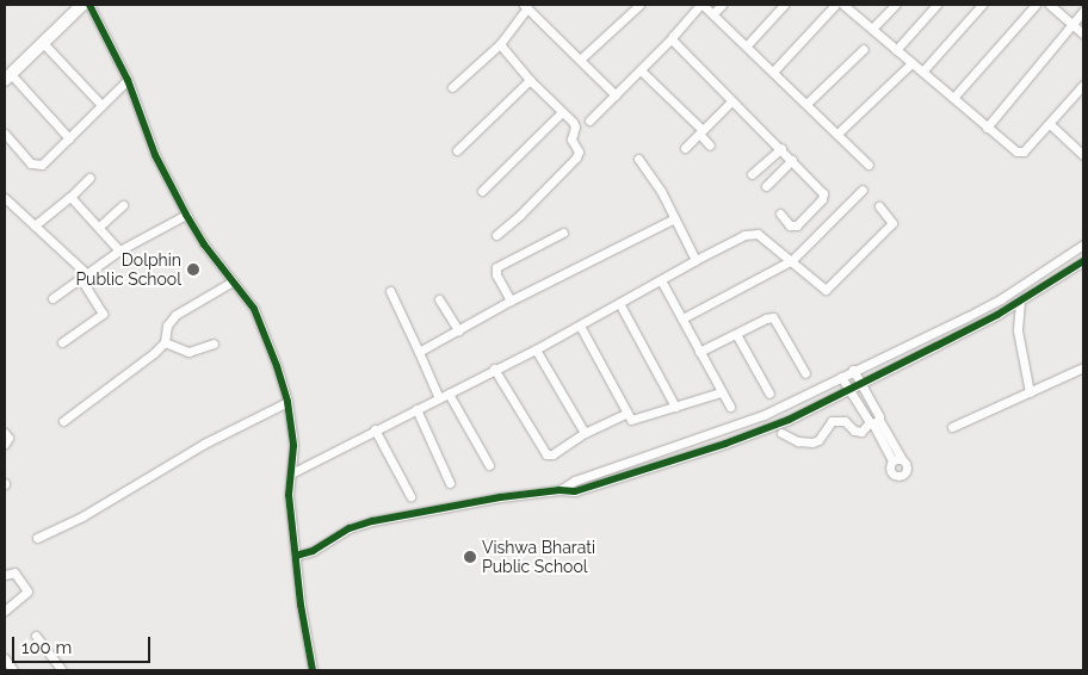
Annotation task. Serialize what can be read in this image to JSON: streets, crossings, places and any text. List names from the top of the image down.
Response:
{
  "places": ["Dolphin Public School", "Vishwa Bharati Public School"],
  "scale_bar": "100 m"
}
